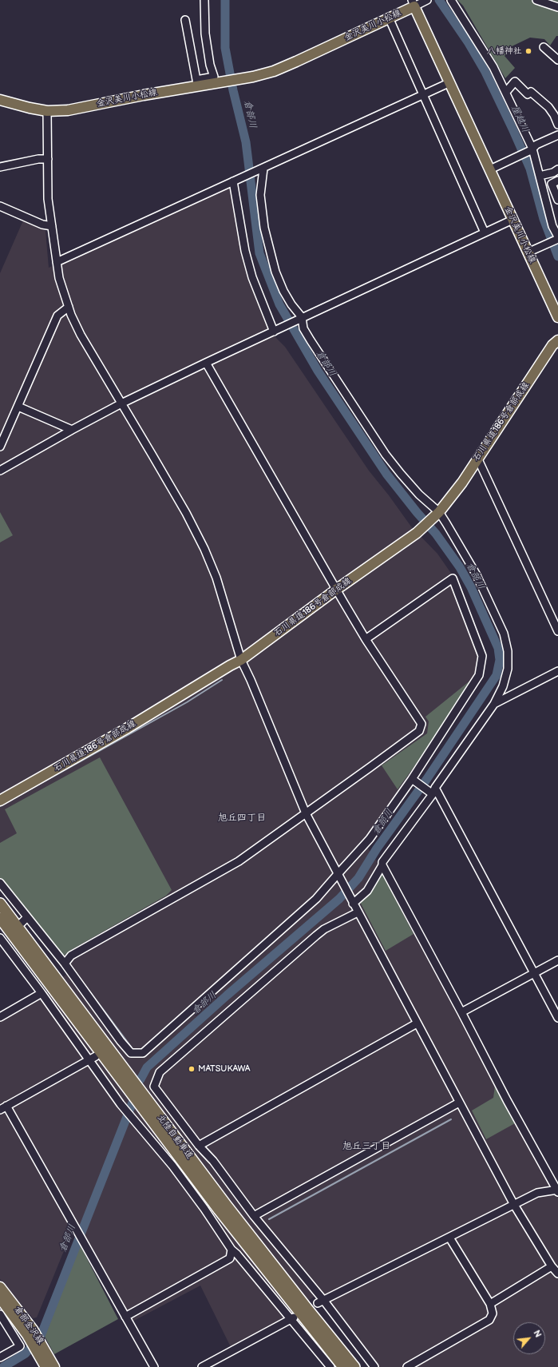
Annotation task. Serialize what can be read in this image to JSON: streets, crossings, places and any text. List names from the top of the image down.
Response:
{
  "streets": {
    "highway": ["北陸自動車道"],
    "main road": ["金沢美川小松線", "石川県道186号倉部成線", "倉部金沢線"]
  },
  "districts": ["旭丘四丁目", "旭丘三丁目"],
  "water": ["倉部川", "屋越川"],
  "places": ["八幡神社", "MATSUKAWA"],
  "north": "top right"
}
